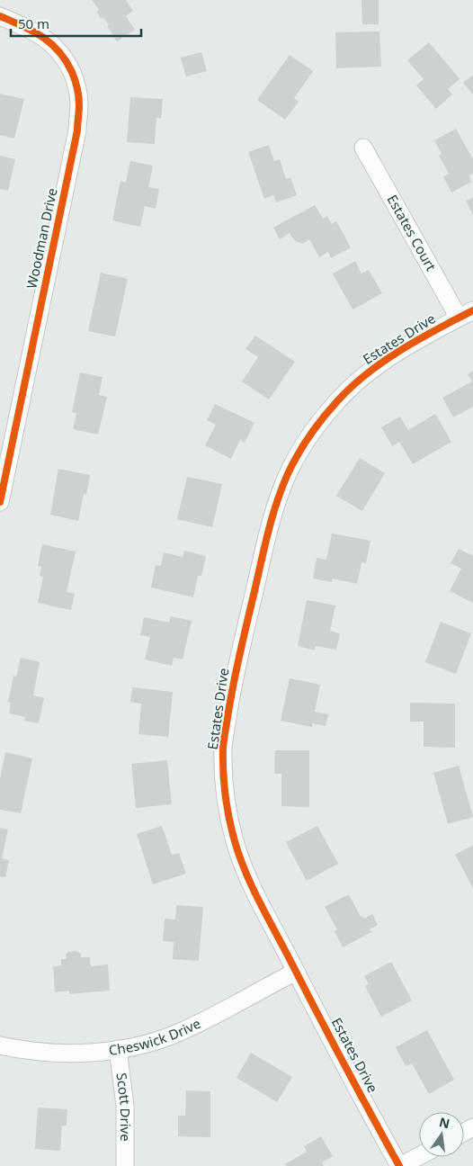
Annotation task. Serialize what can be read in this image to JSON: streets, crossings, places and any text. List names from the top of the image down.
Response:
{
  "streets": {
    "street": [
      "Estates Court",
      "Woodman Drive",
      "Estates Drive",
      "Cheswick Drive",
      "Scott Drive"
    ]
  },
  "crossings": [
    ["Estates Court", "Estates Drive"],
    ["Estates Drive", "Cheswick Drive"],
    ["Cheswick Drive", "Scott Drive"]
  ],
  "scale_bar": "50 m",
  "north": "top"
}
